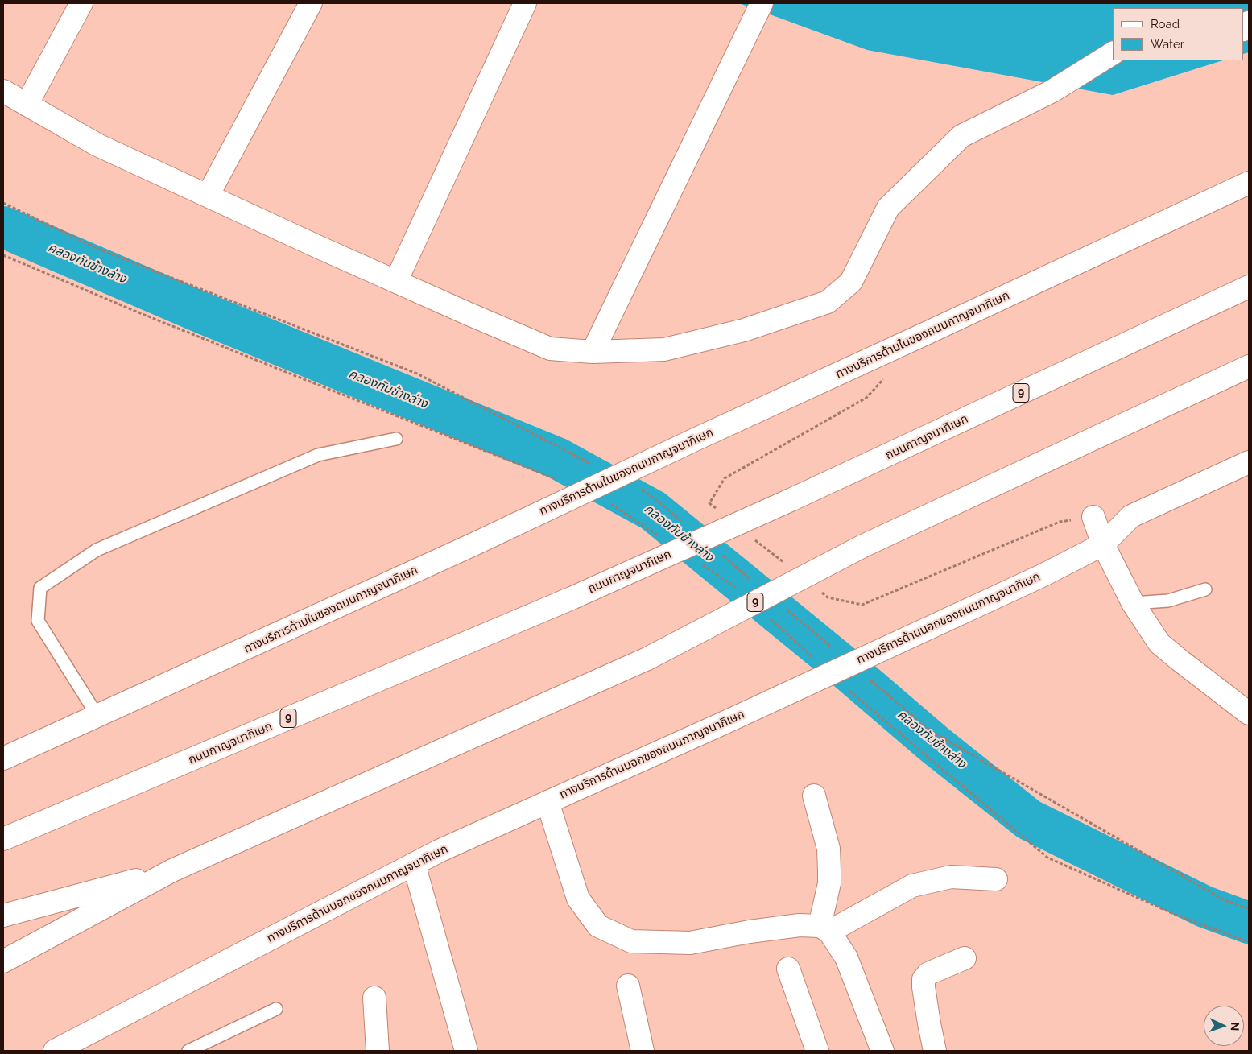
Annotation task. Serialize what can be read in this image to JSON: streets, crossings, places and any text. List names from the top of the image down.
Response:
{
  "streets": {
    "main road": [
      "ทางบริการด้านในของถนนกาญจนาภิเษก",
      "9",
      "ถนนกาญจนาภิเษก",
      "ทางบริการด้านนอกของถนนกาญจนาภิเษก"
    ]
  },
  "water": ["คลองทับช้างล่าง"],
  "legend": ["Road", "Water"],
  "north": "right"
}
